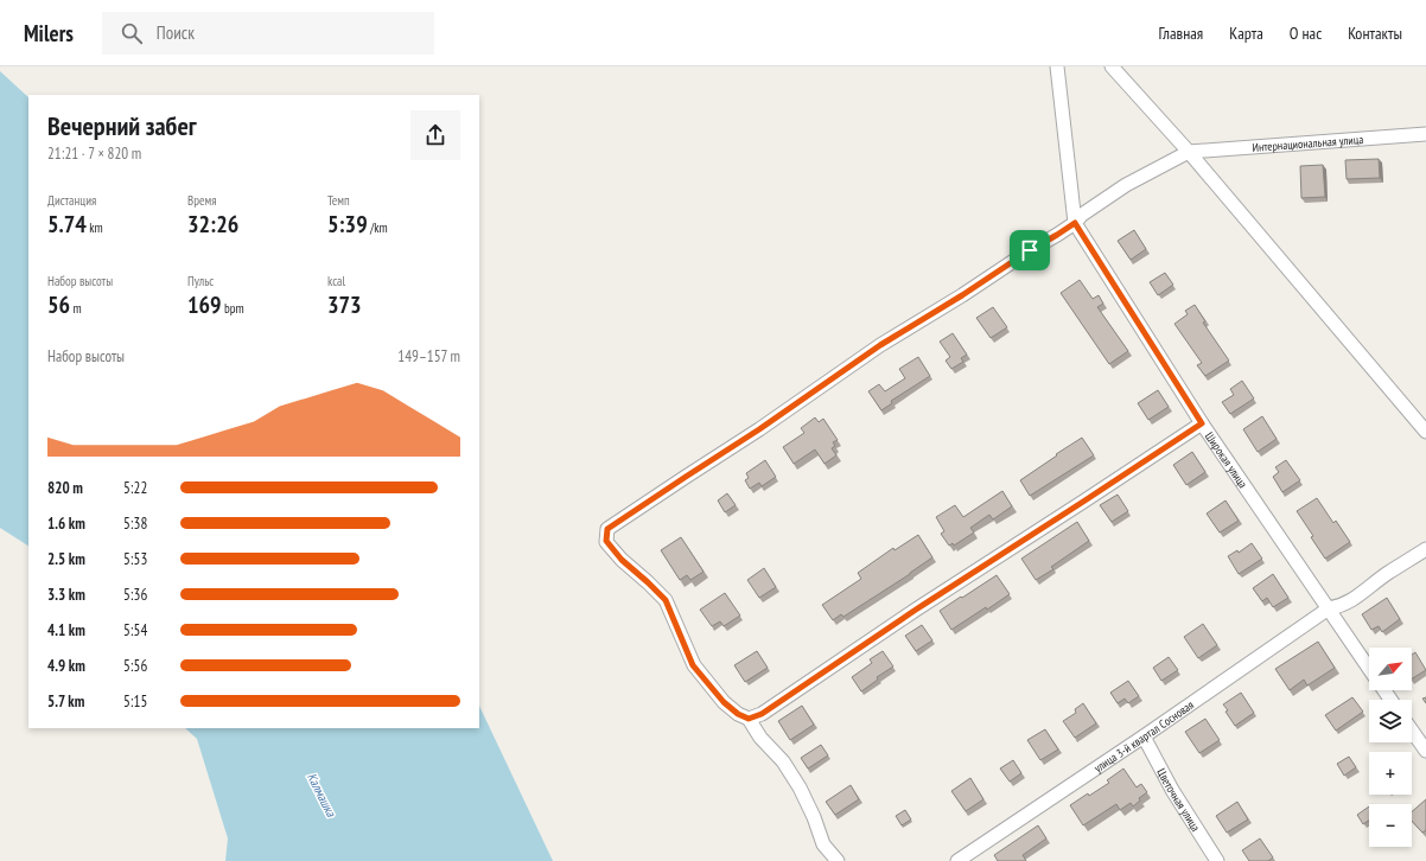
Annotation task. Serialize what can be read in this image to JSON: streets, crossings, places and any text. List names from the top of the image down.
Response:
{
  "streets": {
    "street": [
      "Интернациональная улица",
      "Широкая улица",
      "улица 3-й квартал Сосновая",
      "Цветочная улица"
    ]
  },
  "crossings": [
    ["Широкая улица", "улица 3-й квартал Сосновая"],
    ["улица 3-й квартал Сосновая", "Цветочная улица"]
  ],
  "water": ["Калмашка"],
  "north": "top right",
  "page": {
    "header": "Milers",
    "search": "Поиск",
    "nav": [
      "Главная",
      "Карта",
      "О нас",
      "Контакты"
    ],
    "heading": ["Вечерний забег", "21:21 · 7 × 820 m"],
    "stats": [
      ["Дистанция", "5.74 km"],
      ["Время", "32:26"],
      ["Темп", "5:39 /km"],
      ["Набор высоты", "56 m"],
      ["Пульс", "169 bpm"],
      ["kcal", "373"]
    ],
    "chart": ["Набор высоты", "149–157 m"],
    "list": [
      {
        "name": "820 m",
        "note": "5:22"
      },
      {
        "name": "1.6 km",
        "note": "5:38"
      },
      {
        "name": "2.5 km",
        "note": "5:53"
      },
      {
        "name": "3.3 km",
        "note": "5:36"
      },
      {
        "name": "4.1 km",
        "note": "5:54"
      },
      {
        "name": "4.9 km",
        "note": "5:56"
      },
      {
        "name": "5.7 km",
        "note": "5:15"
      }
    ],
    "map_buttons": ["+", "−"]
  }
}
